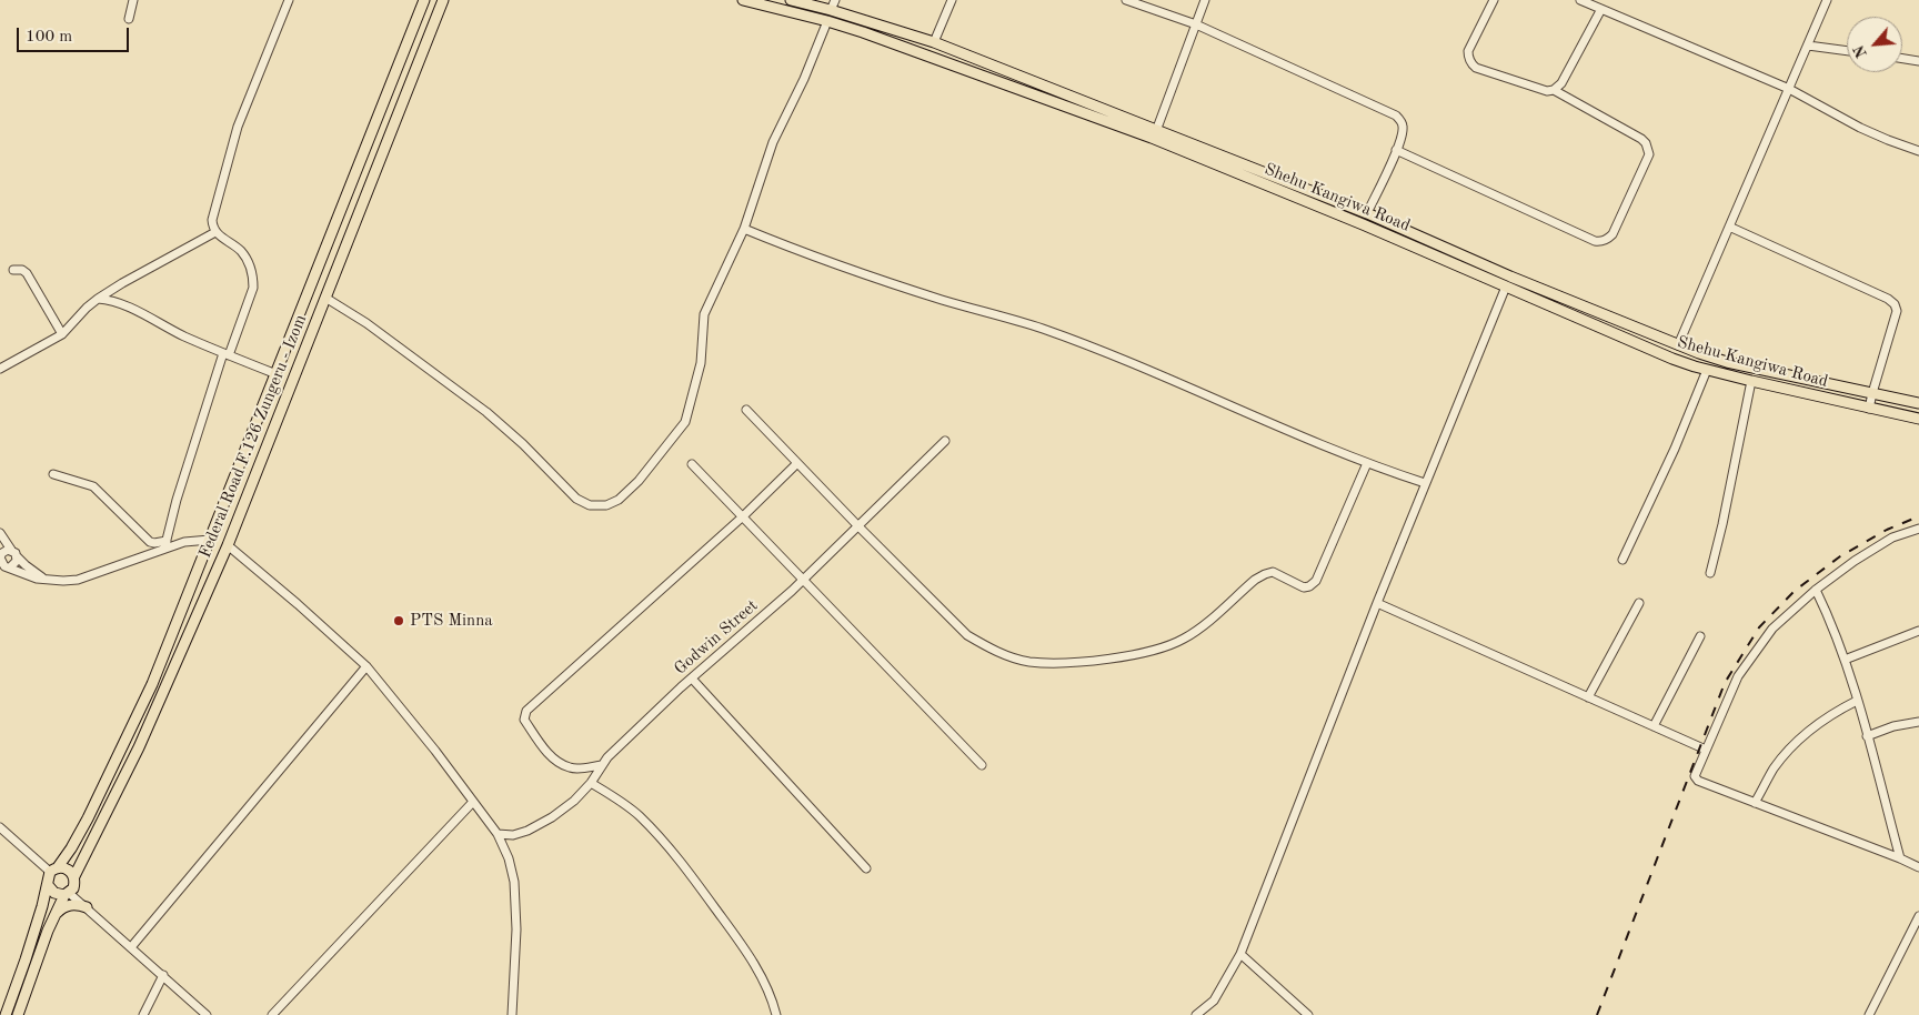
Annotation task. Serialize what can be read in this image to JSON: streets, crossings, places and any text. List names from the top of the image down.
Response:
{
  "streets": {
    "main road": ["Shehu Kangiwa Road", "Federal Road F.126 Zungeru - Izom"],
    "street": ["Godwin Street"]
  },
  "places": ["PTS Minna"],
  "scale_bar": "100 m",
  "north": "bottom left"
}
